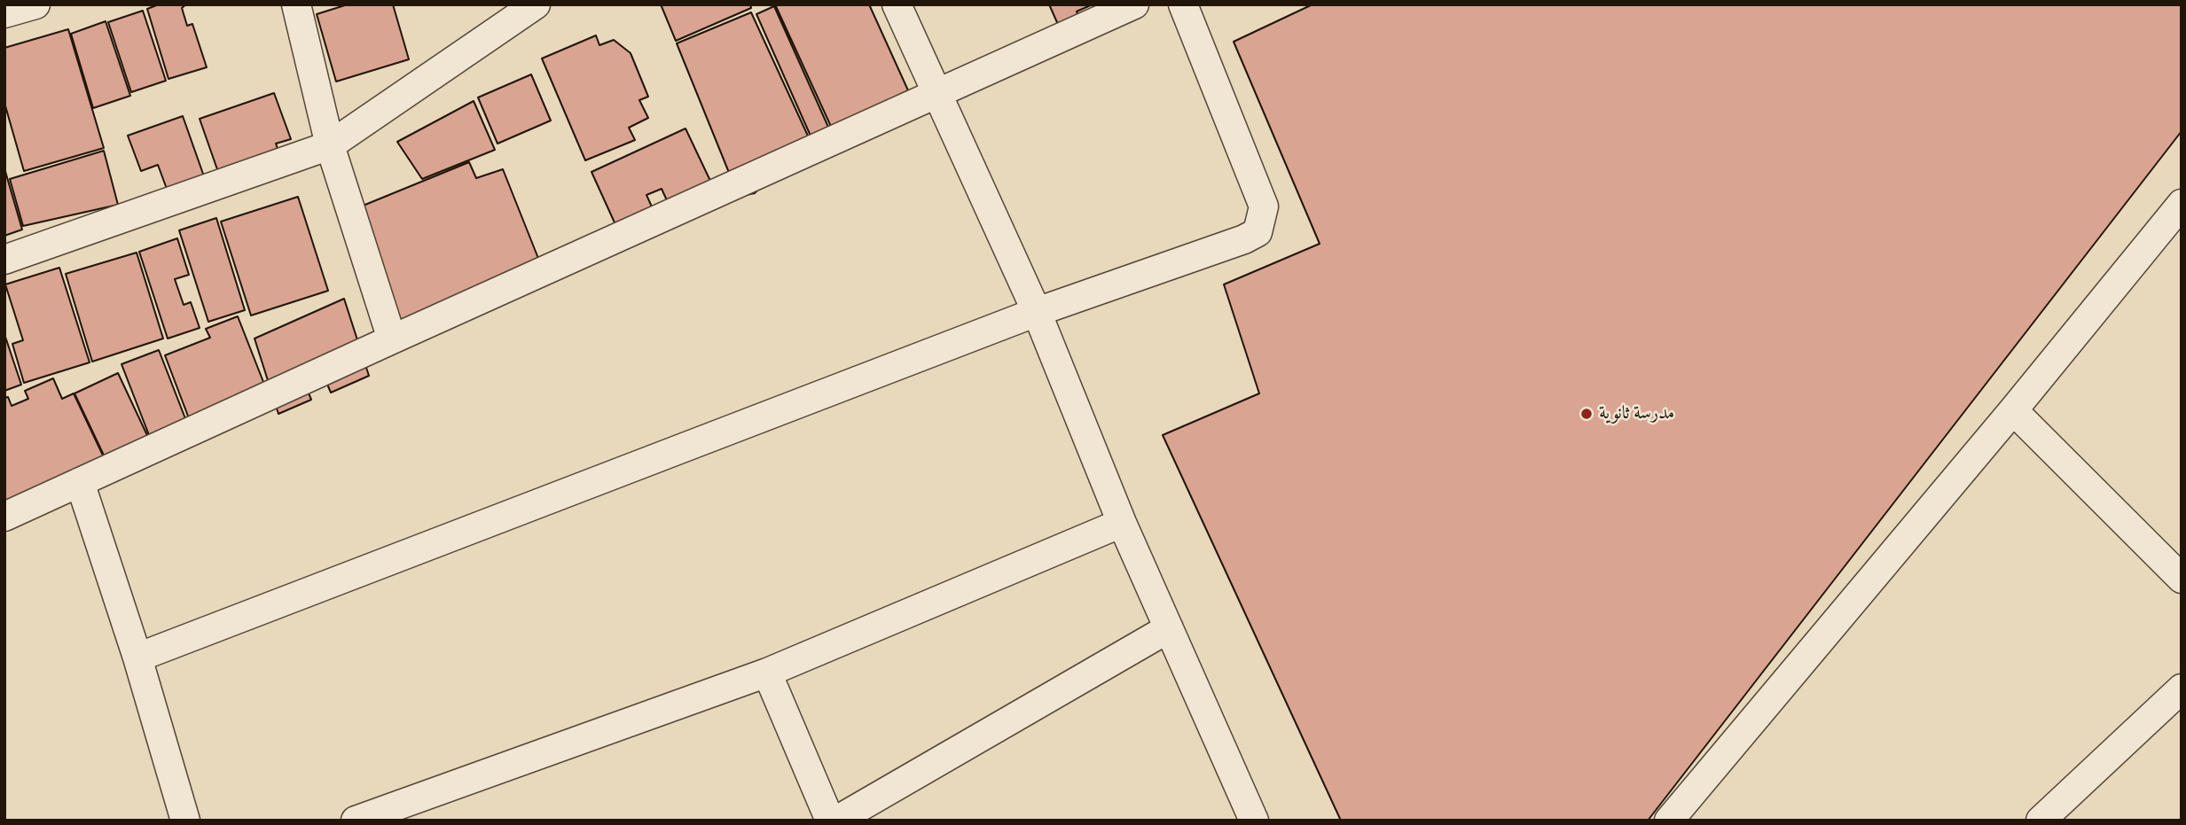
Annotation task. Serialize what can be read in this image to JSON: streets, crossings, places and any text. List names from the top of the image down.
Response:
{
  "places": ["مدرسة ثانوية"]
}
